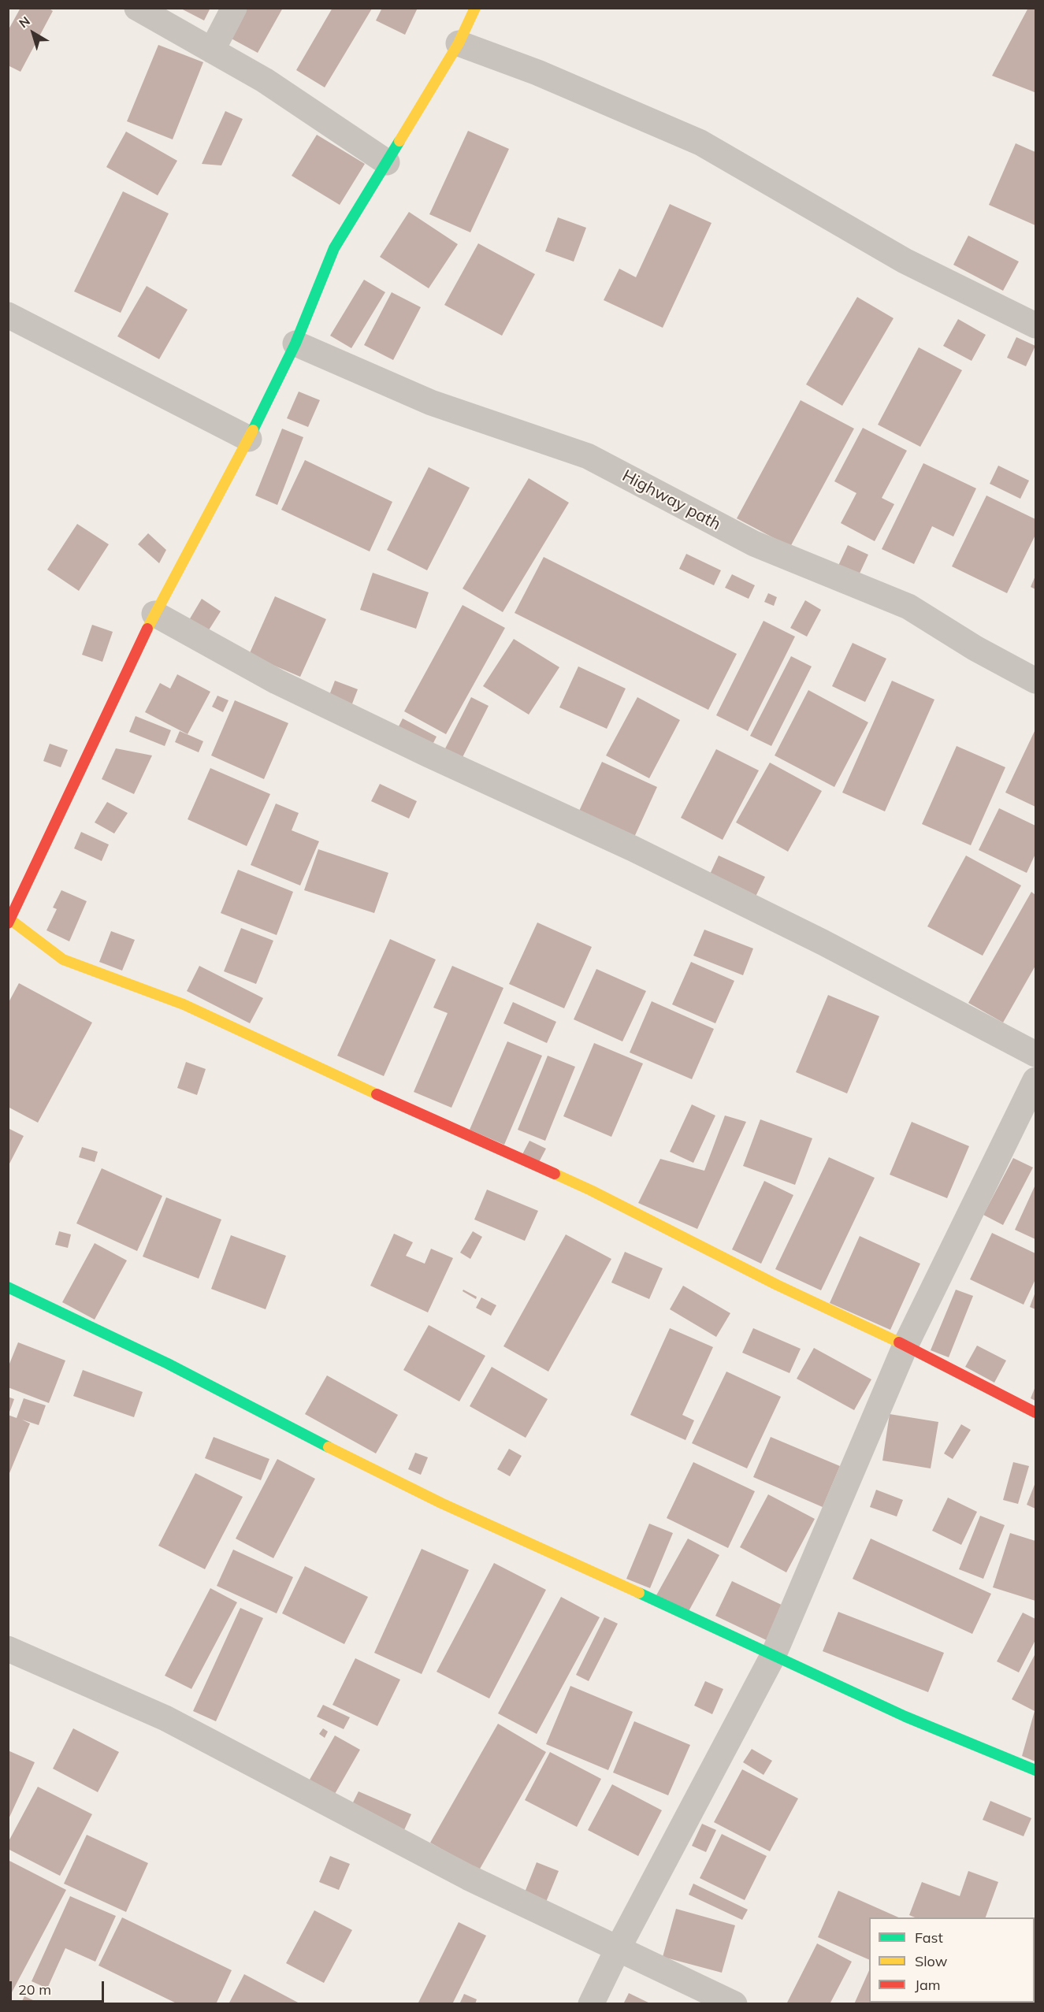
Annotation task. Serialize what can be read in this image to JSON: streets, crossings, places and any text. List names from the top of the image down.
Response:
{
  "streets": {
    "street": ["Highway path"]
  },
  "legend": ["Fast", "Slow", "Jam"],
  "scale_bar": "20 m",
  "north": "top left"
}
